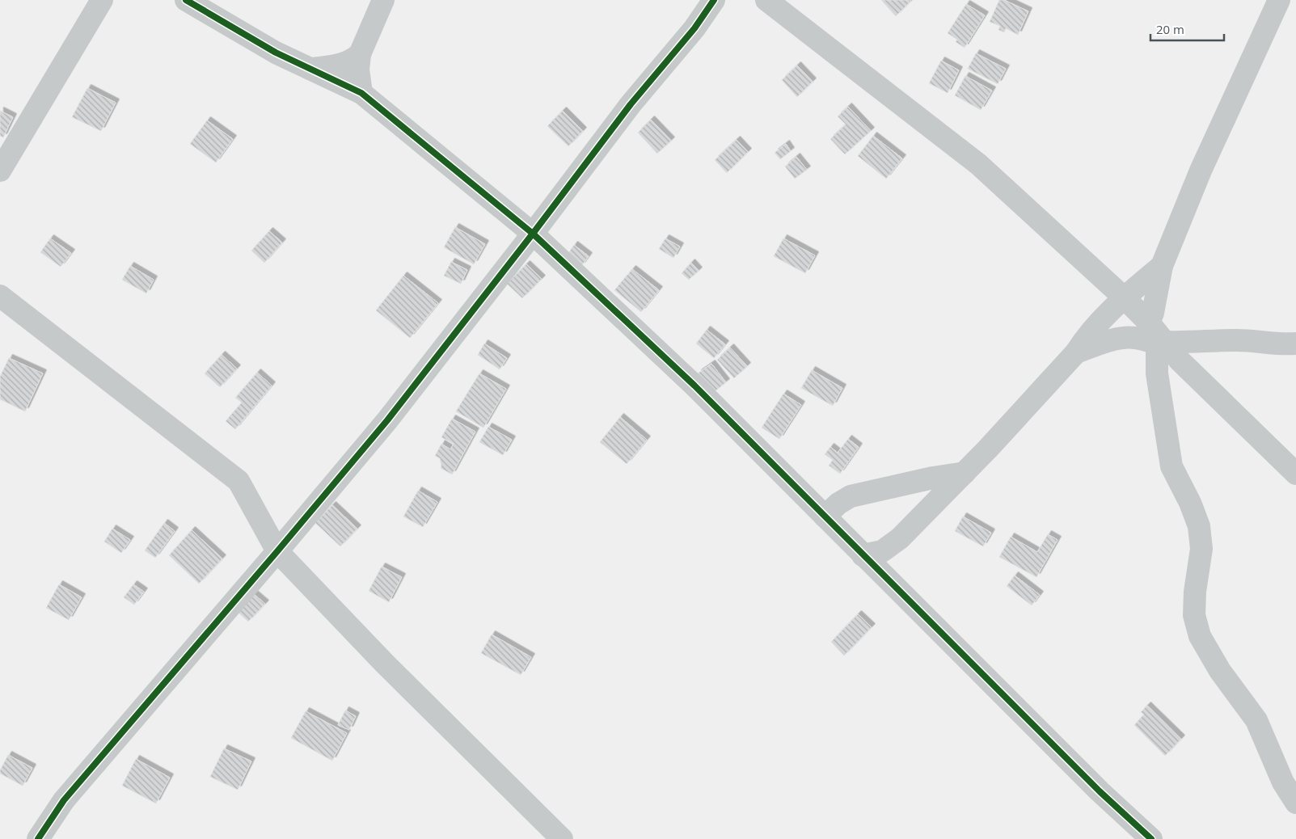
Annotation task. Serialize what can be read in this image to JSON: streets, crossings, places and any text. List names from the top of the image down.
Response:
{
  "scale_bar": "20 m"
}
